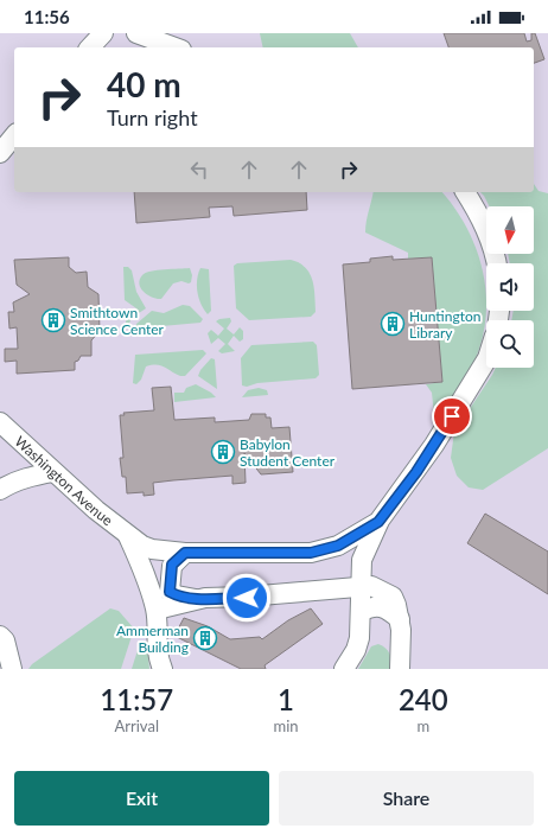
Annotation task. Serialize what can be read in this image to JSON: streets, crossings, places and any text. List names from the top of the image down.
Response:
{
  "streets": {
    "street": ["Washington Avenue"]
  },
  "places": {
    "building": [
      "Smithtown Science Center",
      "Huntington Library",
      "Babylon Student Center",
      "Ammerman Building"
    ]
  },
  "north": "bottom",
  "page": {
    "status": "11:56",
    "turn": ["40 m", "Turn right"],
    "eta": [
      "11:57",
      "Arrival",
      "1",
      "min",
      "240",
      "m"
    ],
    "buttons": ["Exit", "Share"]
  }
}
